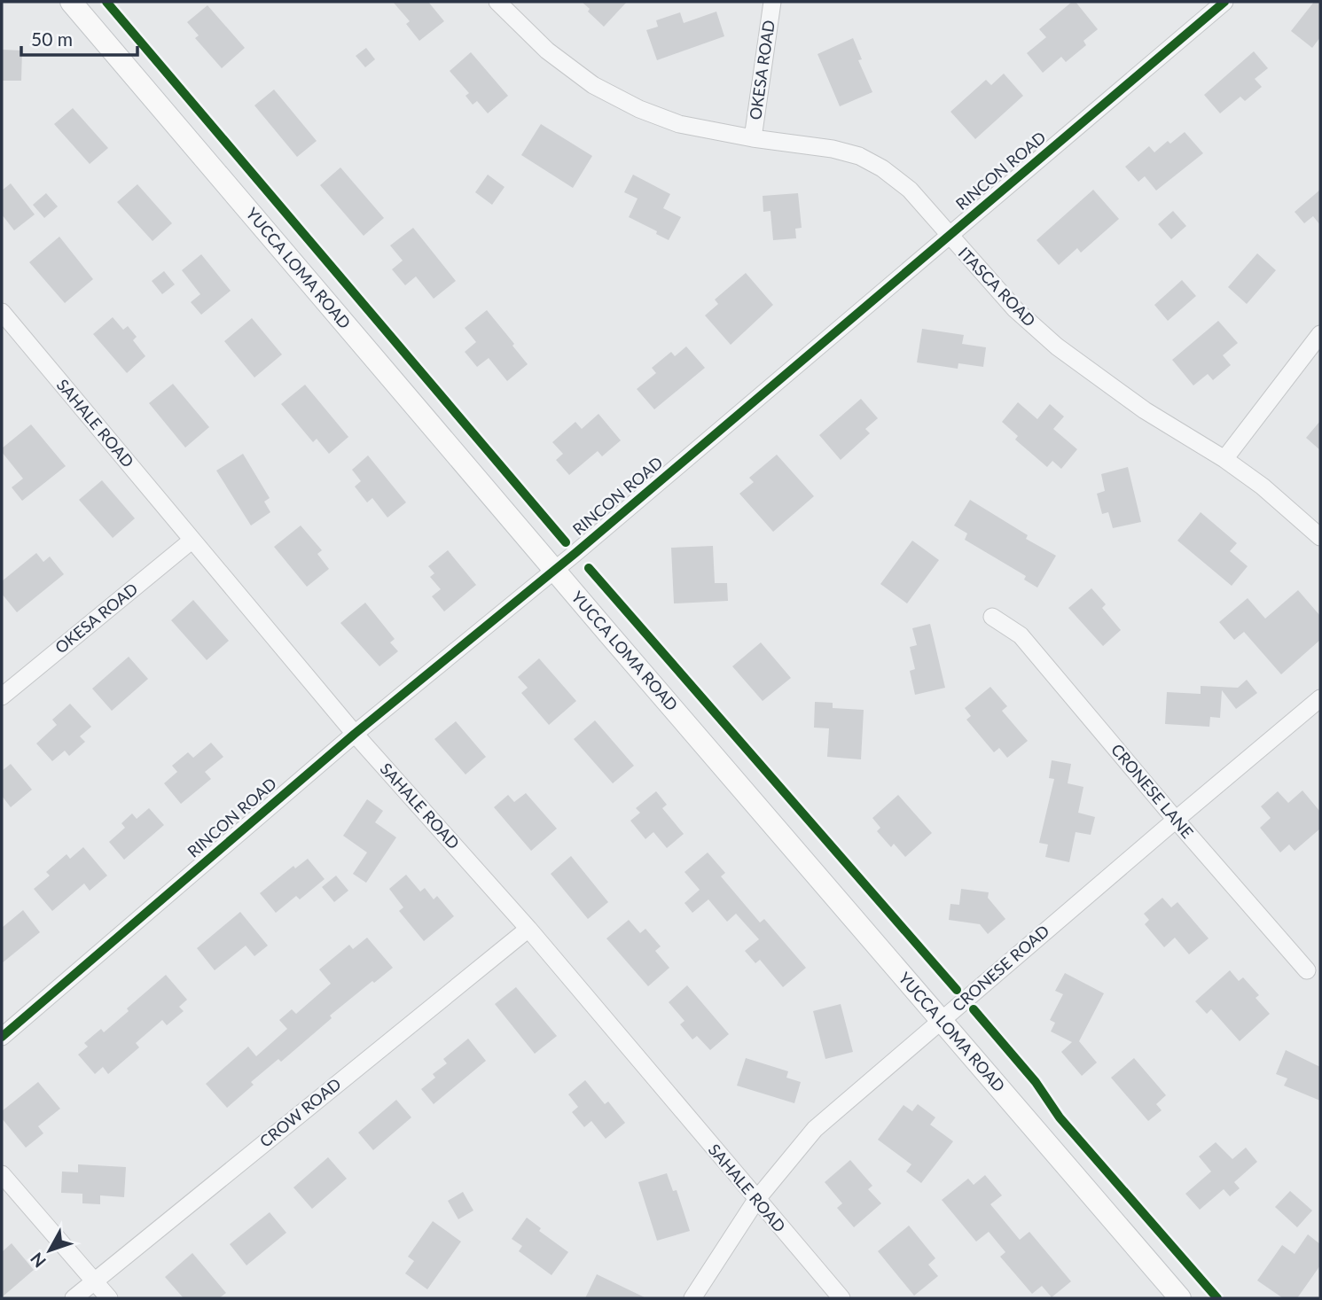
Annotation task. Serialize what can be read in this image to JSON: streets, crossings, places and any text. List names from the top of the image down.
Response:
{
  "streets": {
    "main road": ["YUCCA LOMA ROAD"],
    "street": [
      "OKESA ROAD",
      "RINCON ROAD",
      "ITASCA ROAD",
      "SAHALE ROAD",
      "CRONESE LANE",
      "CRONESE ROAD",
      "CROW ROAD"
    ]
  },
  "crossings": [
    ["OKESA ROAD", "ITASCA ROAD"],
    ["OKESA ROAD", "SAHALE ROAD"],
    ["RINCON ROAD", "YUCCA LOMA ROAD"],
    ["RINCON ROAD", "ITASCA ROAD"],
    ["RINCON ROAD", "SAHALE ROAD"],
    ["YUCCA LOMA ROAD", "CRONESE ROAD"],
    ["SAHALE ROAD", "CRONESE ROAD"],
    ["SAHALE ROAD", "CROW ROAD"],
    ["CRONESE LANE", "CRONESE ROAD"]
  ],
  "scale_bar": "50 m",
  "north": "bottom left"
}
